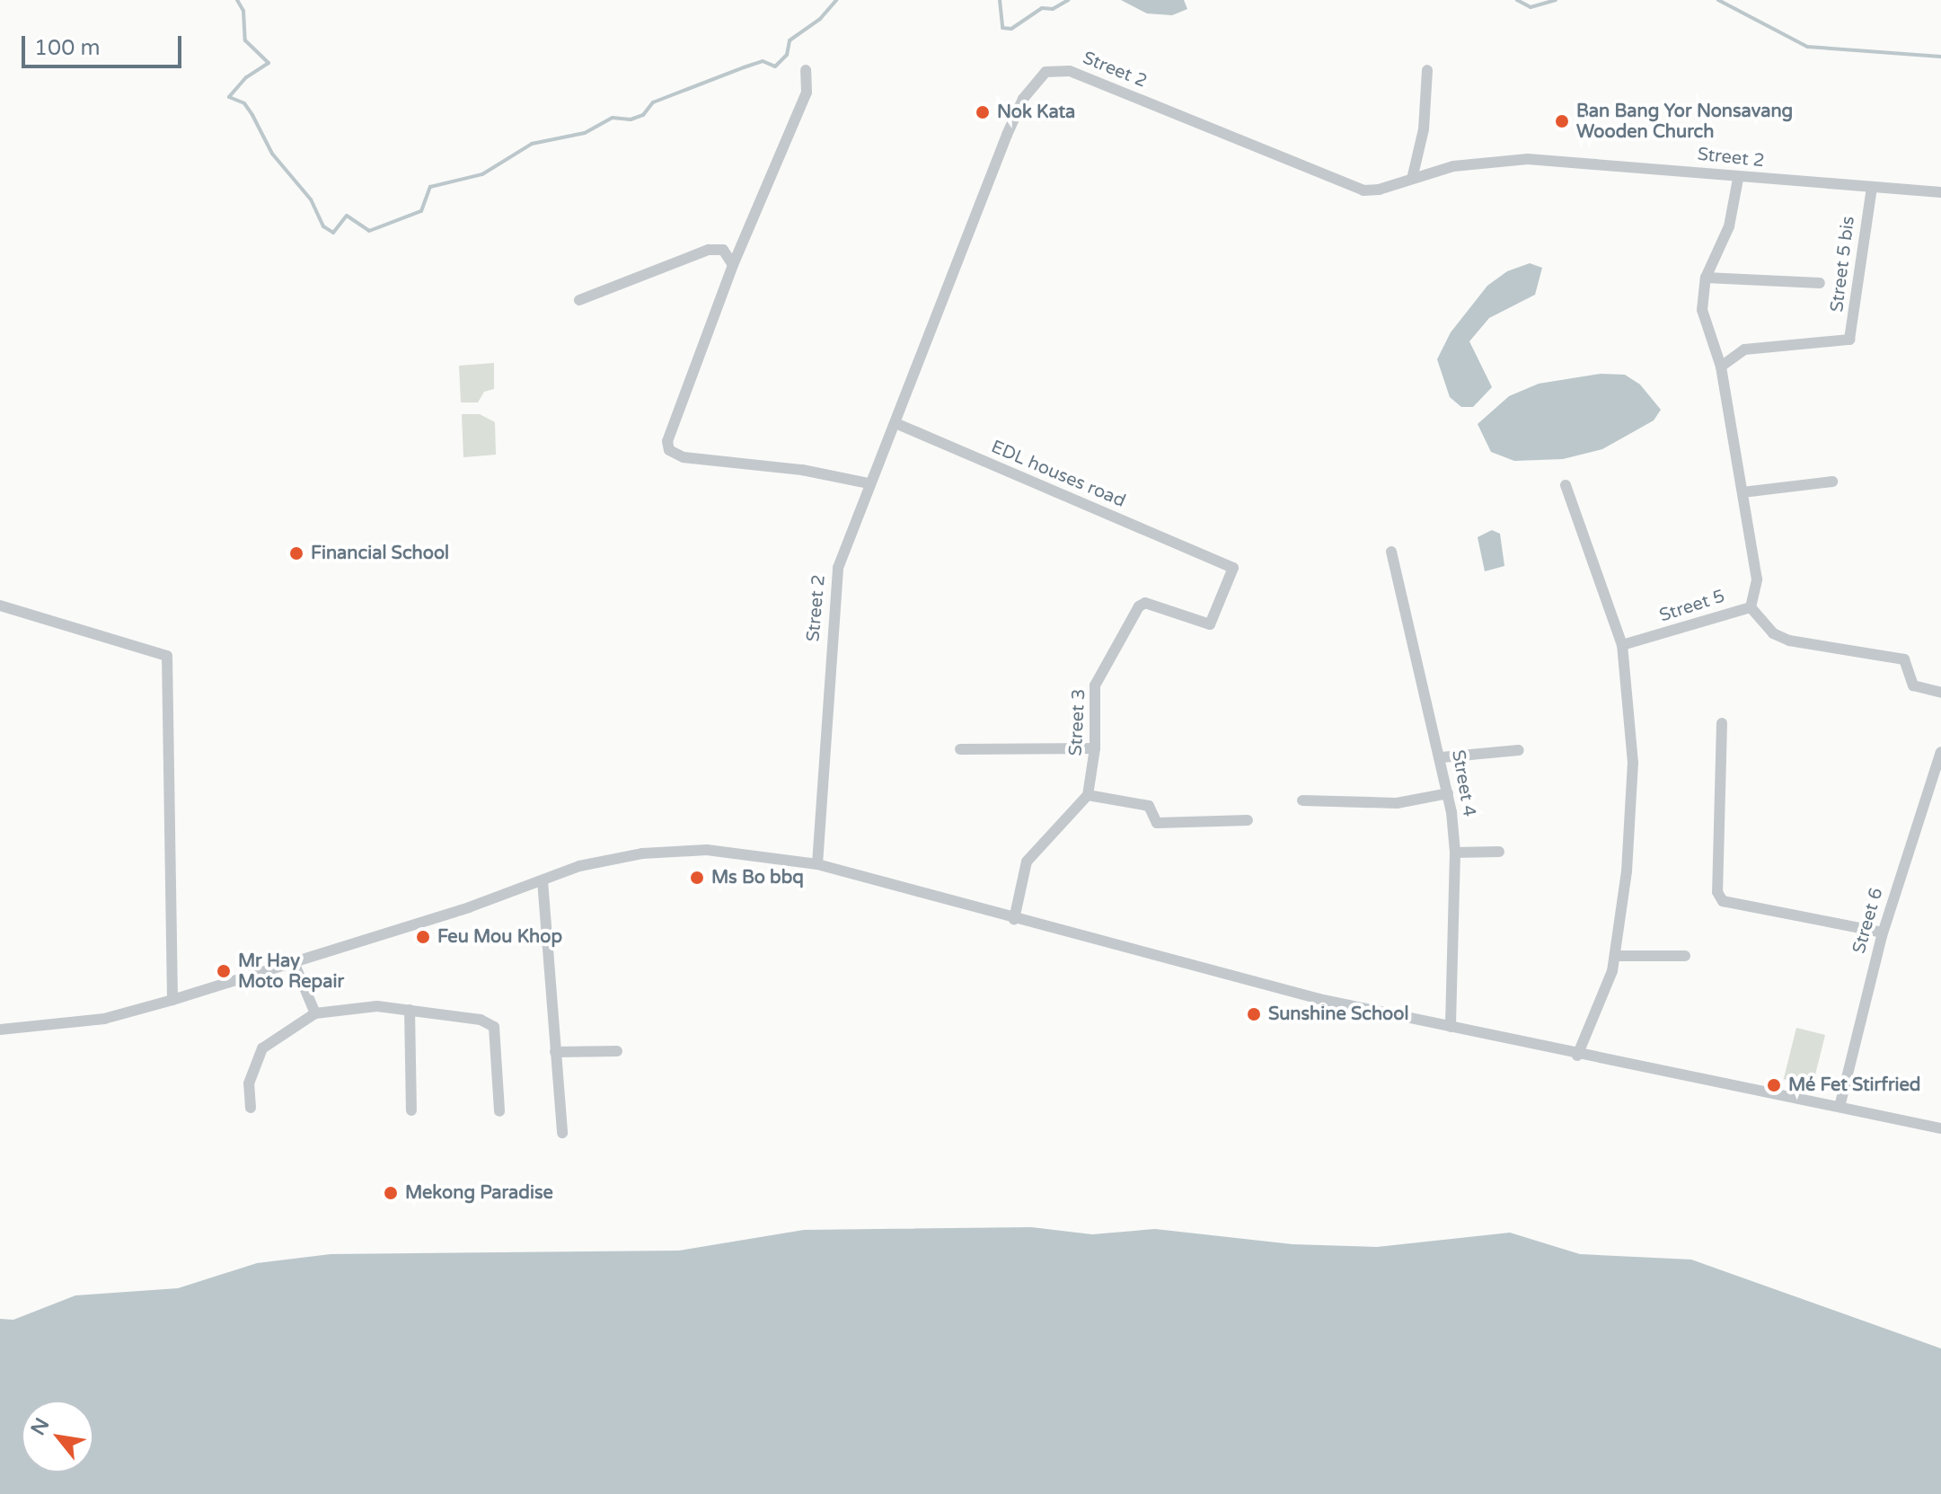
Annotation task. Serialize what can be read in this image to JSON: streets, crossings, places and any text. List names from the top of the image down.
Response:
{
  "streets": {
    "street": [
      "Street 2",
      "Street 5 bis",
      "EDL houses road",
      "Street 5",
      "Street 3",
      "Street 4",
      "Street 6"
    ]
  },
  "crossings": [
    ["Street 2", "Street 5 bis"],
    ["Street 2", "EDL houses road"],
    ["Street 2", "Street 5"],
    ["Street 5 bis", "Street 5"],
    ["EDL houses road", "Street 3"]
  ],
  "places": [
    "Nok Kata",
    "Ban Bang Yor Nonsavang Wooden Church",
    "Financial School",
    "Ms Bo bbq",
    "Feu Mou Khop",
    "Mr Hay Moto Repair",
    "Sunshine School",
    "Mé Fet Stirfried",
    "Mekong Paradise"
  ],
  "scale_bar": "100 m",
  "north": "top left"
}
